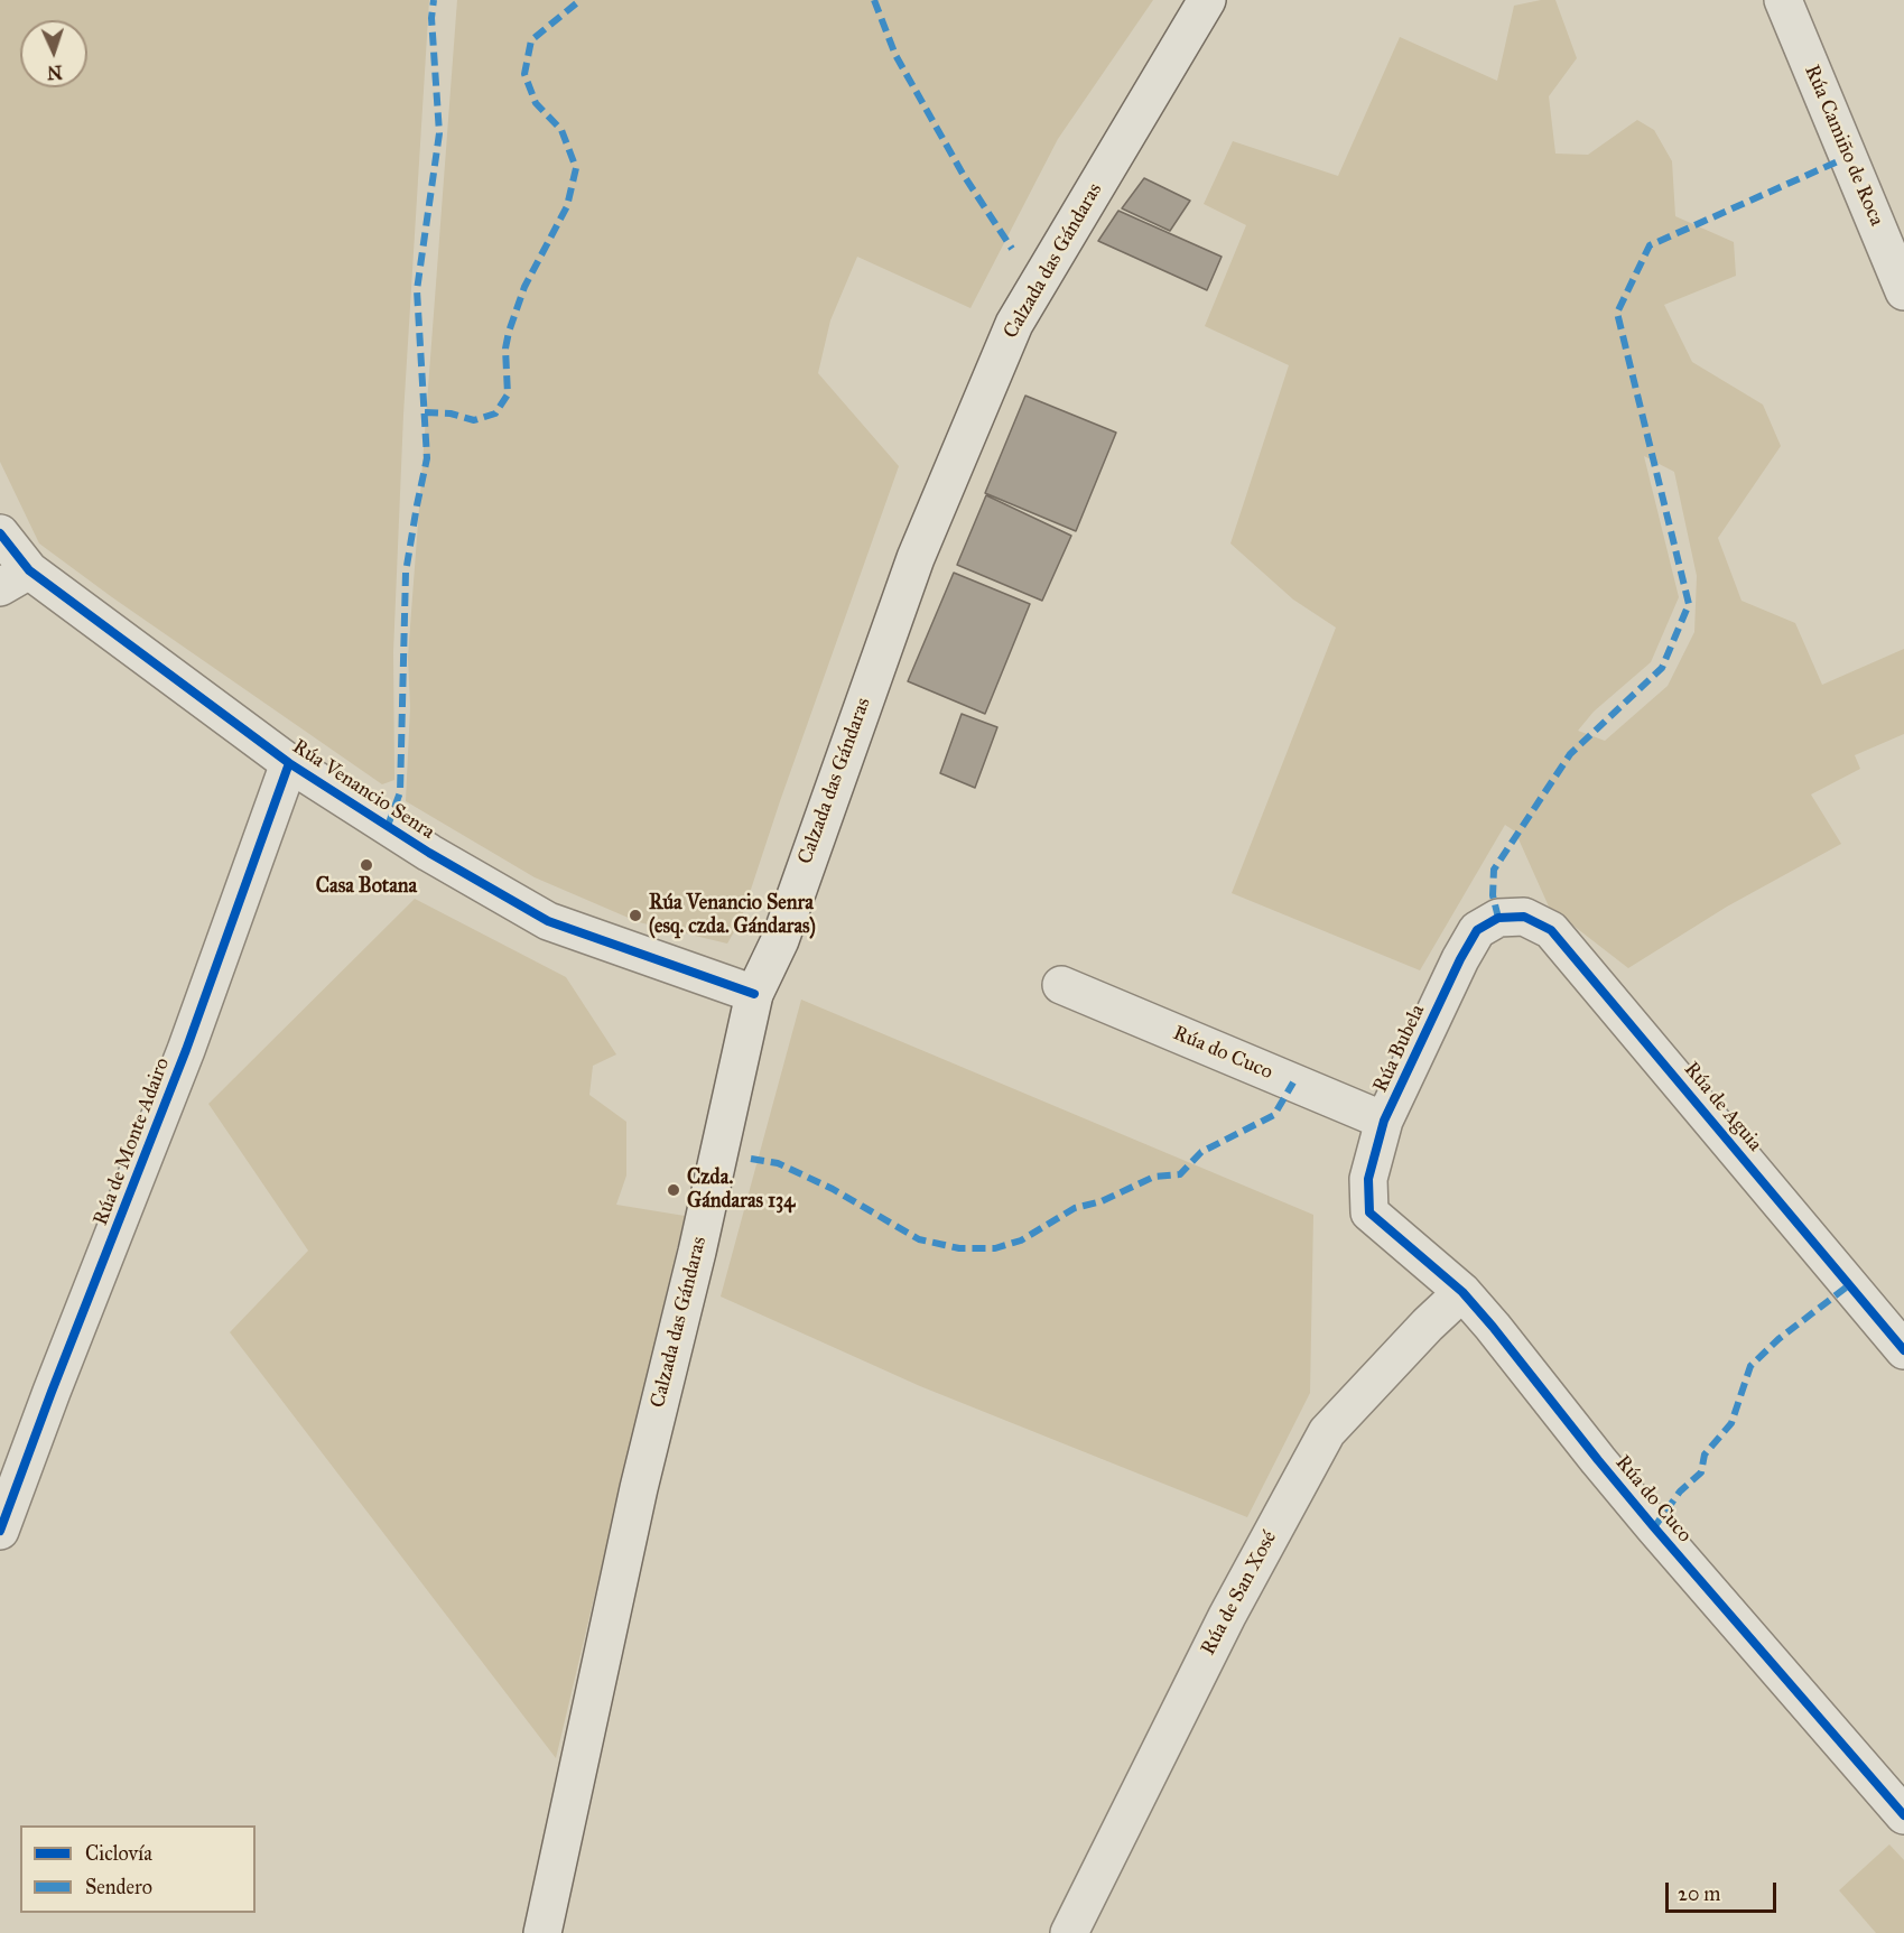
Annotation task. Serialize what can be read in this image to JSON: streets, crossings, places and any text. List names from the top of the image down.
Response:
{
  "streets": {
    "street": [
      "Rúa Camiño de Roca",
      "Calzada das Gándaras",
      "Rúa Venancio Senra",
      "Rúa Bubela",
      "Rúa do Cuco",
      "Rúa de Aguia",
      "Rúa de Monte Adairo",
      "Rúa de San Xosé"
    ]
  },
  "crossings": [
    ["Calzada das Gándaras", "Rúa Venancio Senra"],
    ["Rúa Venancio Senra", "Rúa de Monte Adairo"],
    ["Rúa Bubela", "Rúa do Cuco"],
    ["Rúa Bubela", "Rúa de Aguia"],
    ["Rúa do Cuco", "Rúa de San Xosé"]
  ],
  "places": ["Casa Botana", "Rúa Venancio Senra (esq. czda. Gándaras)", "Czda. Gándaras 134"],
  "legend": ["Ciclovía", "Sendero"],
  "scale_bar": "20 m",
  "north": "bottom"
}
